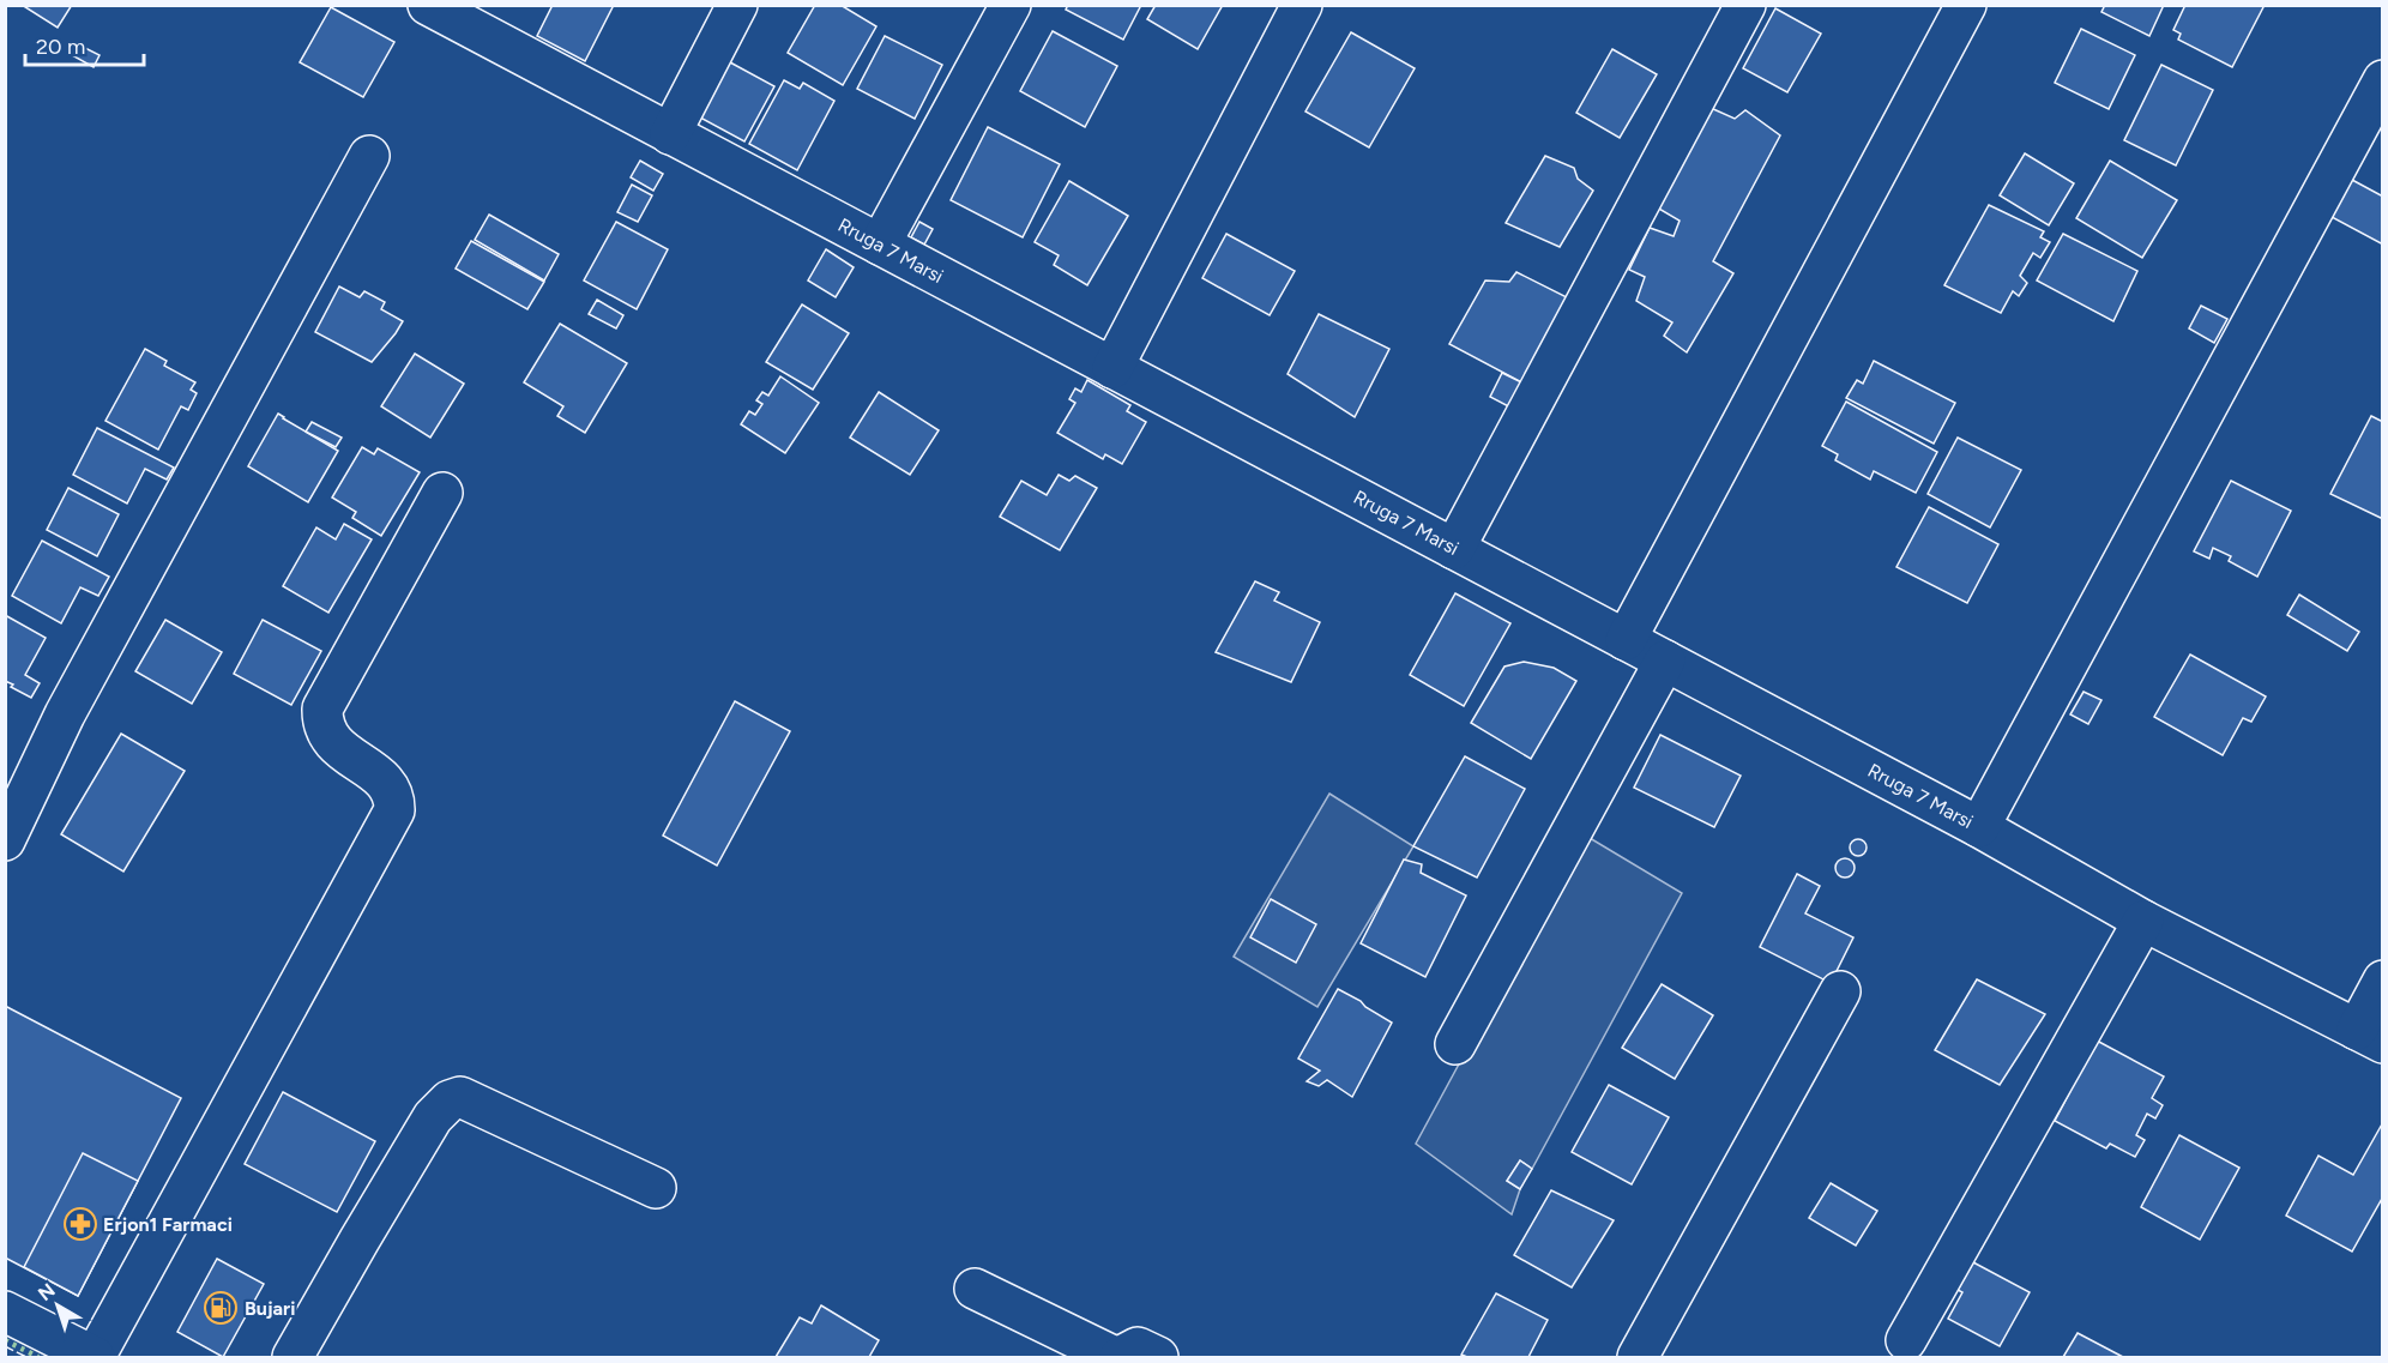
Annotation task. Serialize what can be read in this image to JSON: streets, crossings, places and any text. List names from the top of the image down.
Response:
{
  "streets": {
    "street": ["Rruga 7 Marsi"]
  },
  "places": {
    "pharmacy": ["Erjon1 Farmaci"],
    "fuel station": ["Bujari"]
  },
  "scale_bar": "20 m",
  "north": "top left"
}
